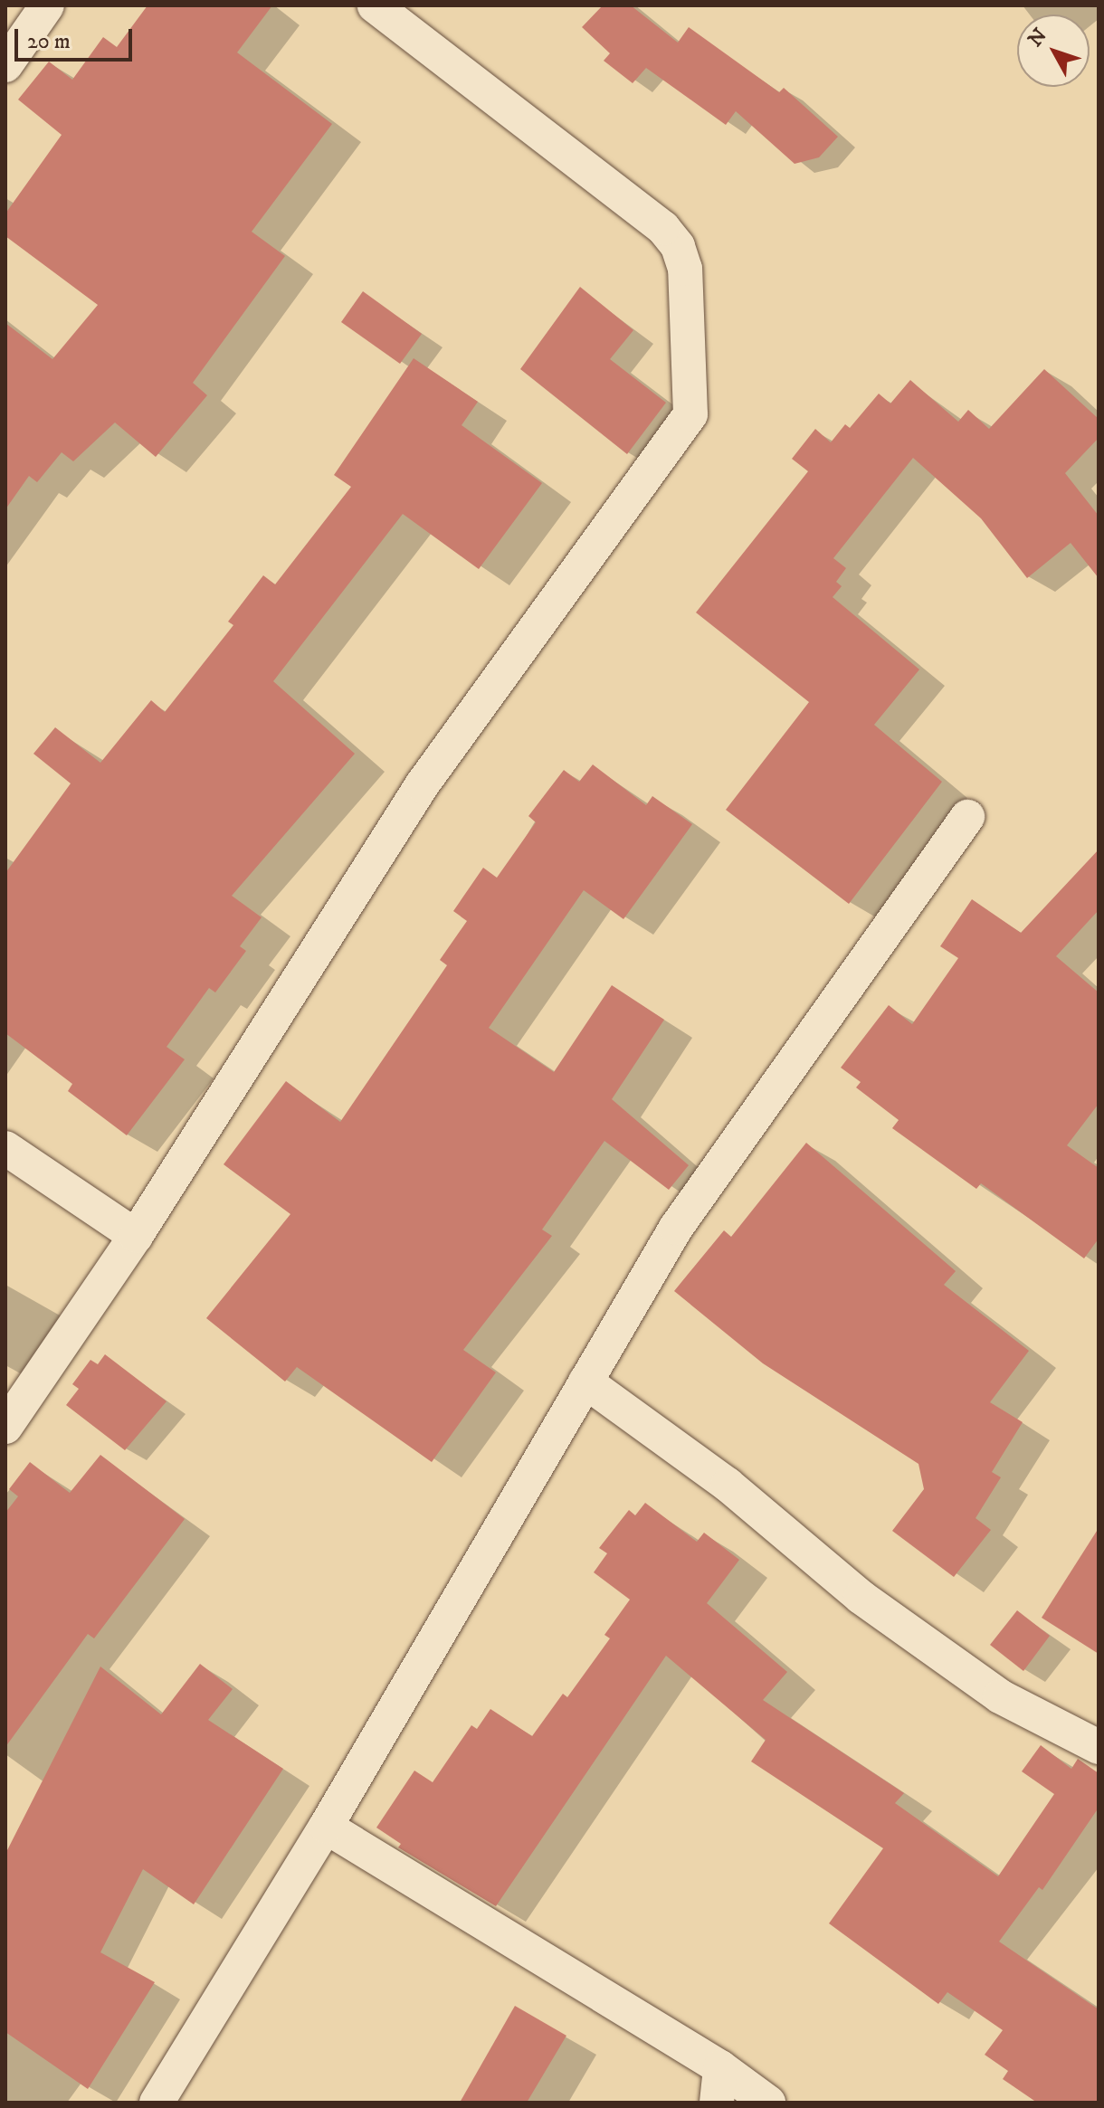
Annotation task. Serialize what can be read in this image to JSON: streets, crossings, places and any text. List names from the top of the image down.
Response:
{
  "scale_bar": "20 m",
  "north": "top left"
}
